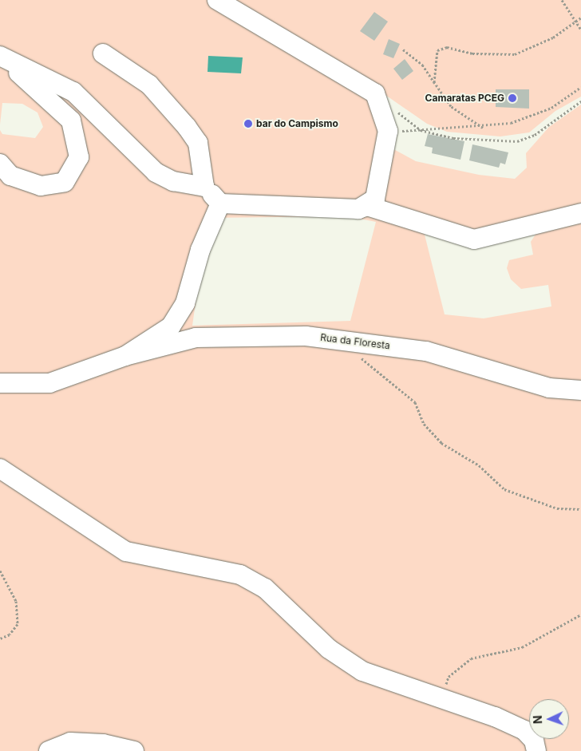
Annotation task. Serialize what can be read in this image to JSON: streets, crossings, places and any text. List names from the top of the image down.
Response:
{
  "streets": {
    "street": ["Rua da Floresta"]
  },
  "places": ["Camaratas PCEG", "bar do Campismo"],
  "north": "left"
}
